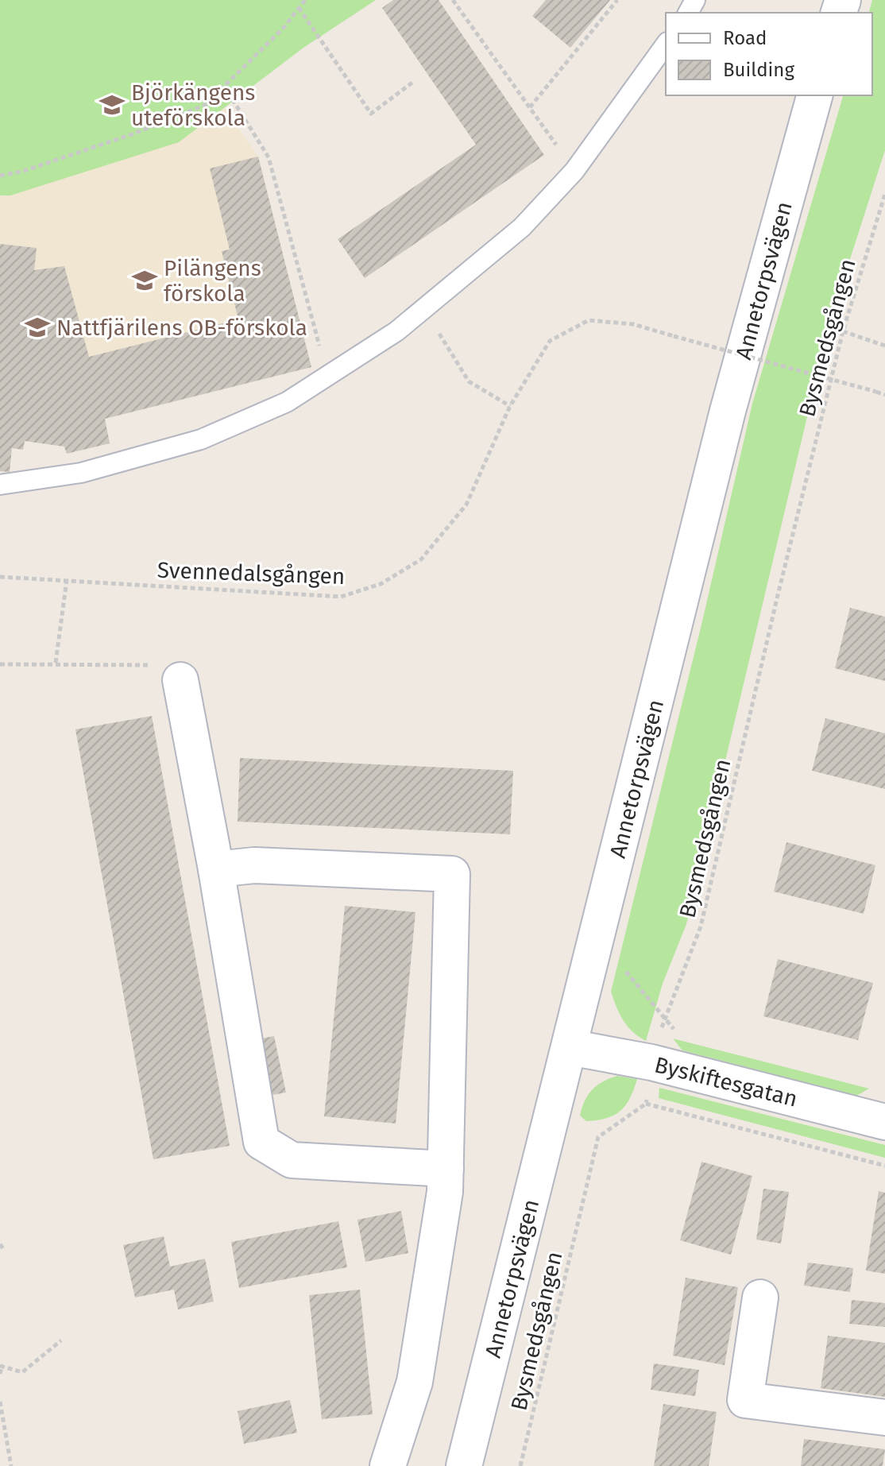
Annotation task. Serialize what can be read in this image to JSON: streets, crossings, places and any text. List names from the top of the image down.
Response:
{
  "streets": {
    "street": ["Annetorpsvägen", "Byskiftesgatan"],
    "path": ["Bysmedsgången", "Svennedalsgången"]
  },
  "crossings": [
    ["Annetorpsvägen", "Byskiftesgatan"],
    ["Bysmedsgången", "Byskiftesgatan"]
  ],
  "places": {
    "school or university": ["Björkängens uteförskola", "Pilängens förskola", "Nattfjärilens OB-förskola"]
  },
  "legend": ["Road", "Building"]
}
